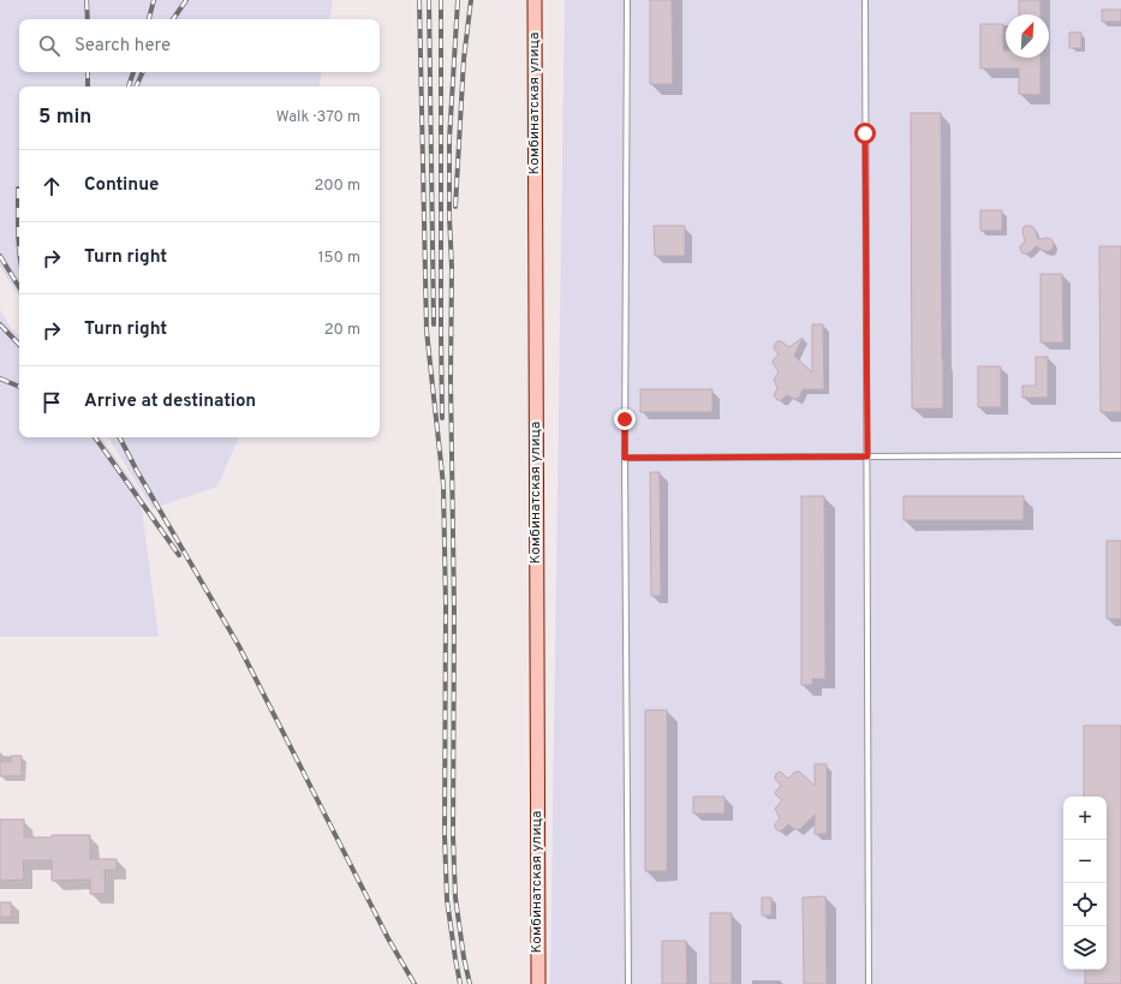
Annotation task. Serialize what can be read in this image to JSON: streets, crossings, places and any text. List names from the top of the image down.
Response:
{
  "streets": {
    "street": ["Комбинатская улица"]
  },
  "north": "top right",
  "page": {
    "search": "Search here",
    "heading": ["5 min", "Walk · 370 m"],
    "list": [
      ["Continue", "200 m"],
      ["Turn right", "150 m"],
      ["Turn right", "20 m"],
      "Arrive at destination"
    ],
    "map_buttons": ["+", "−"]
  }
}
